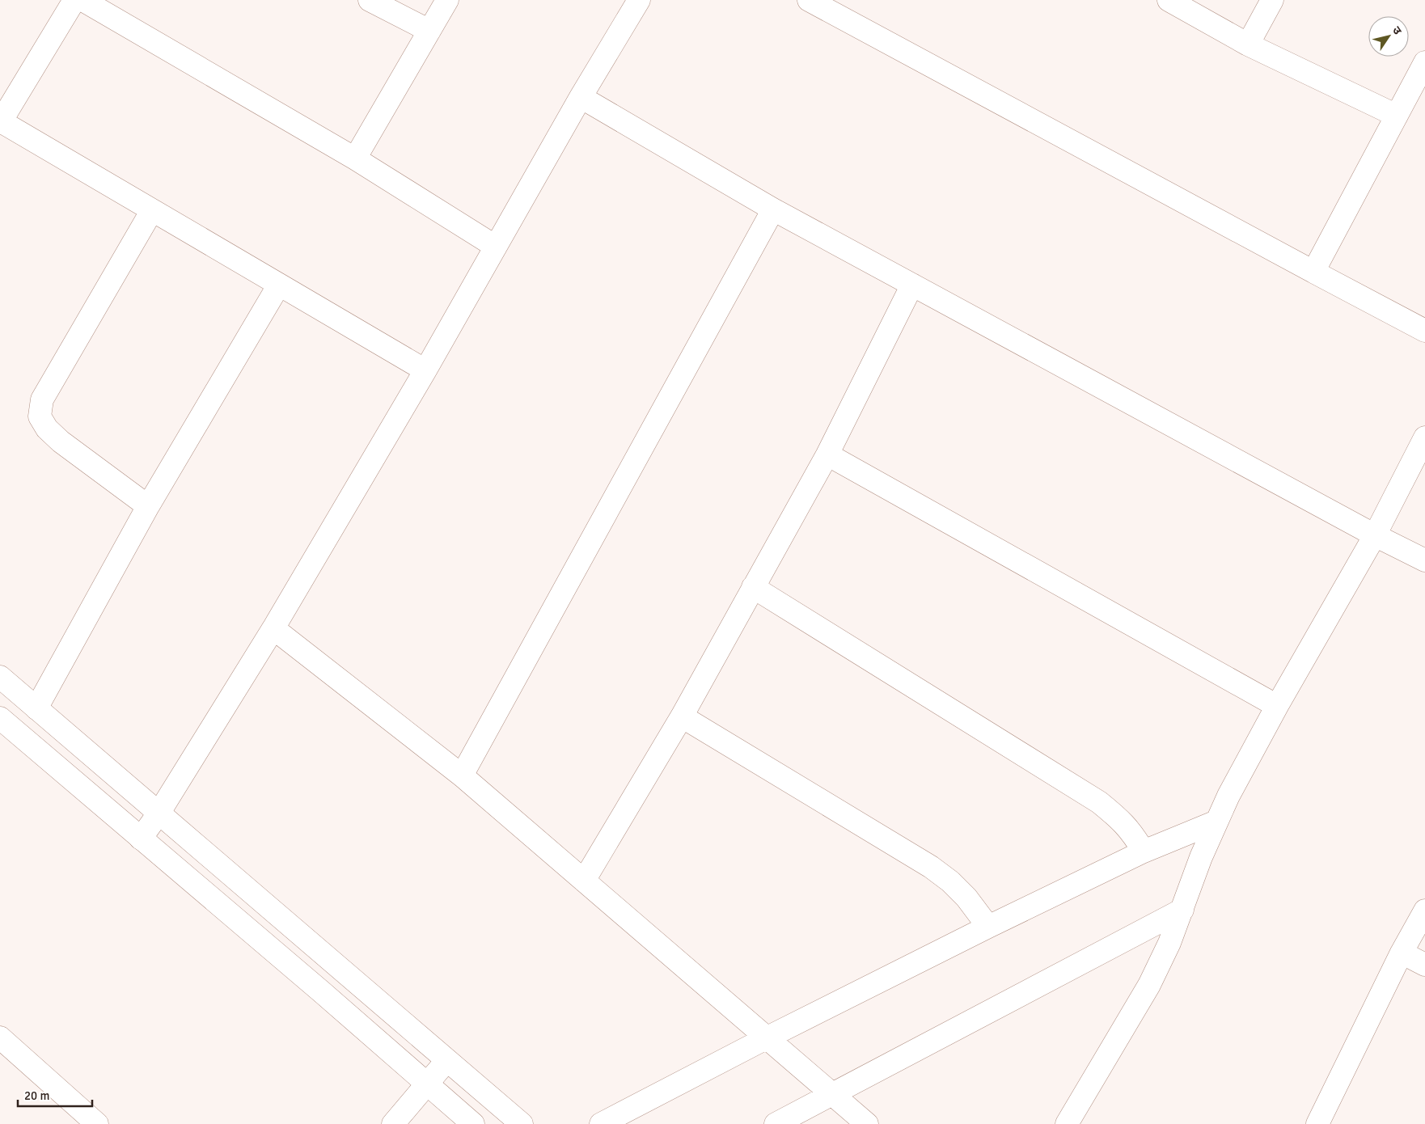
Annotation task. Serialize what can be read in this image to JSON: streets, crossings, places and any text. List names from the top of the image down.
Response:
{
  "scale_bar": "20 m",
  "north": "top right"
}
